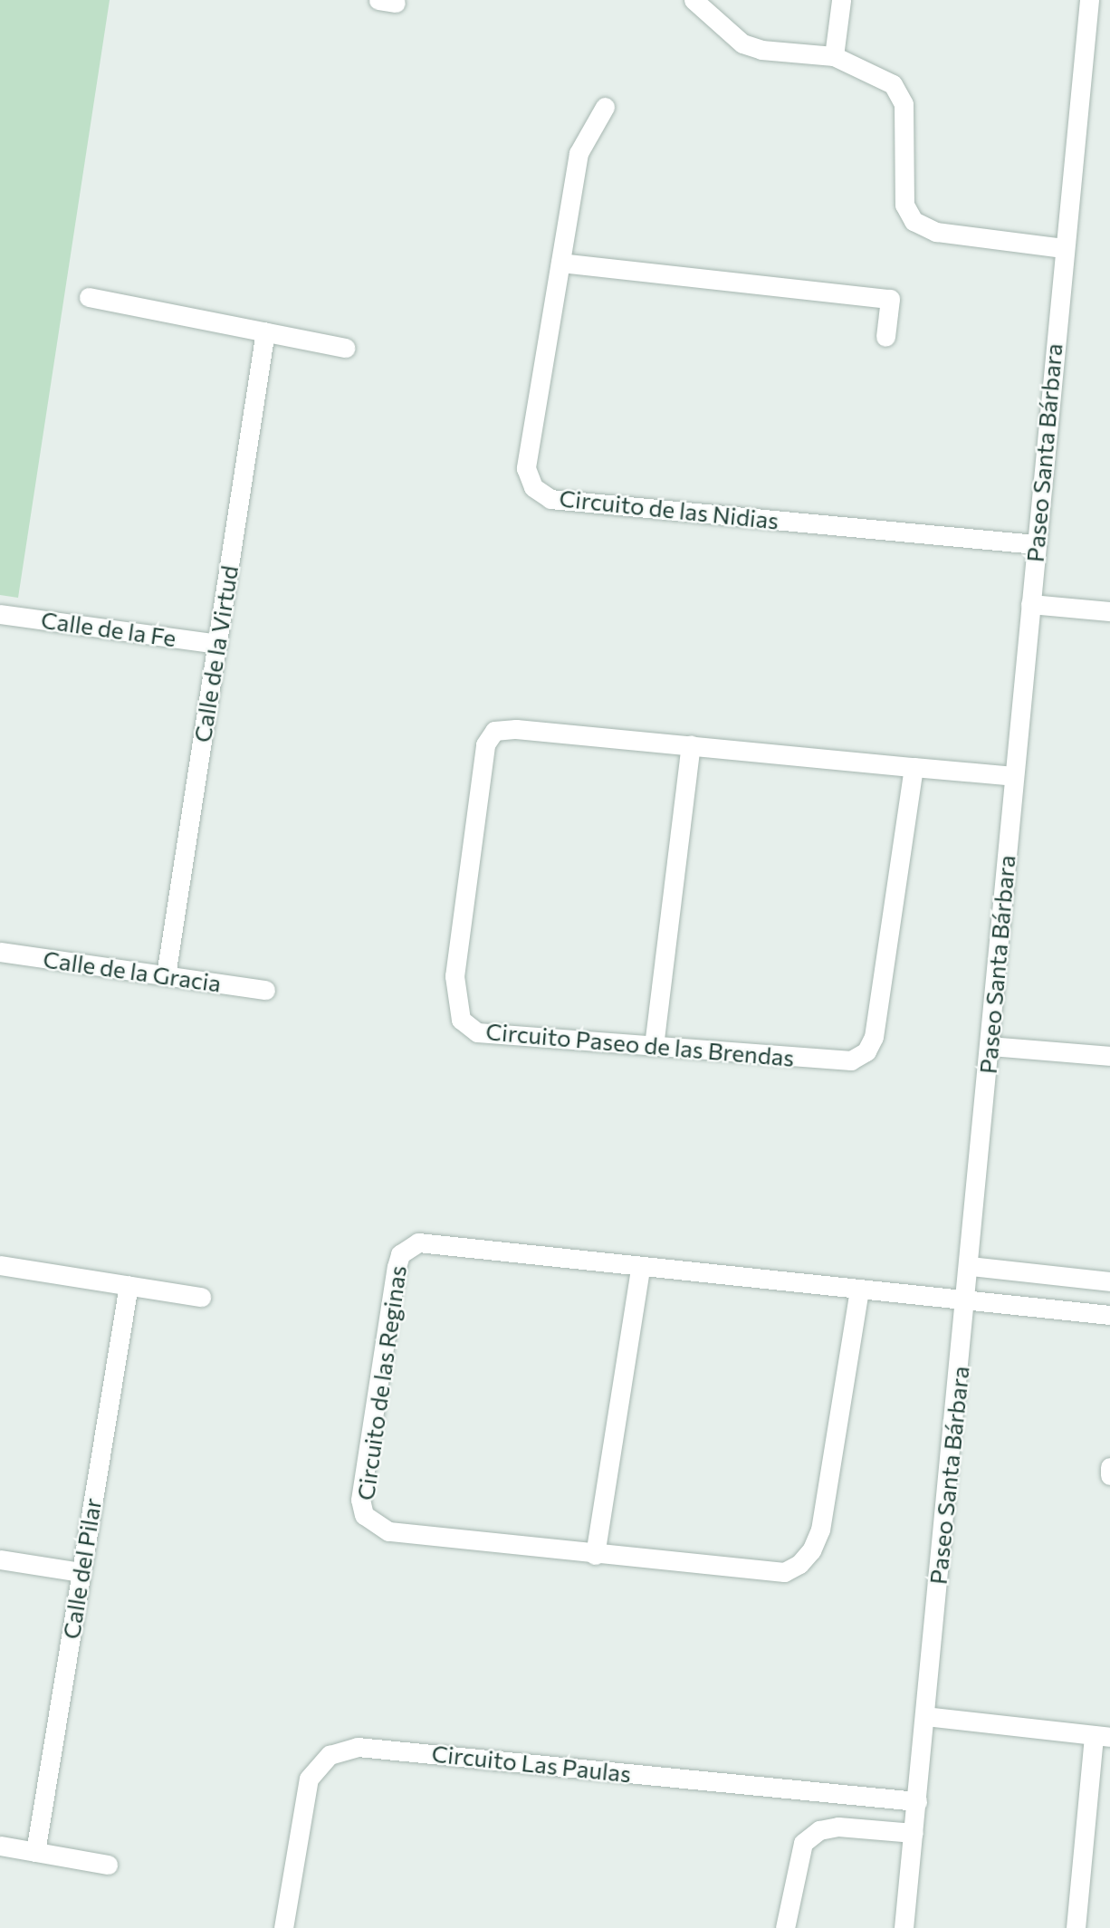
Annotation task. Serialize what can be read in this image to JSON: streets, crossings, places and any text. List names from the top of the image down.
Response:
{
  "streets": {
    "street": [
      "Paseo Santa Bárbara",
      "Circuito de las Nidias",
      "Calle de la Fe",
      "Calle de la Virtud",
      "Calle de la Gracia",
      "Circuito Paseo de las Brendas",
      "Circuito de las Reginas",
      "Calle del Pilar",
      "Circuito Las Paulas"
    ]
  },
  "crossings": [
    ["Paseo Santa Bárbara", "Circuito de las Nidias"],
    ["Paseo Santa Bárbara", "Circuito Paseo de las Brendas"],
    ["Paseo Santa Bárbara", "Circuito de las Reginas"],
    ["Paseo Santa Bárbara", "Circuito Las Paulas"],
    ["Calle de la Fe", "Calle de la Virtud"],
    ["Calle de la Virtud", "Calle de la Gracia"]
  ]
}
